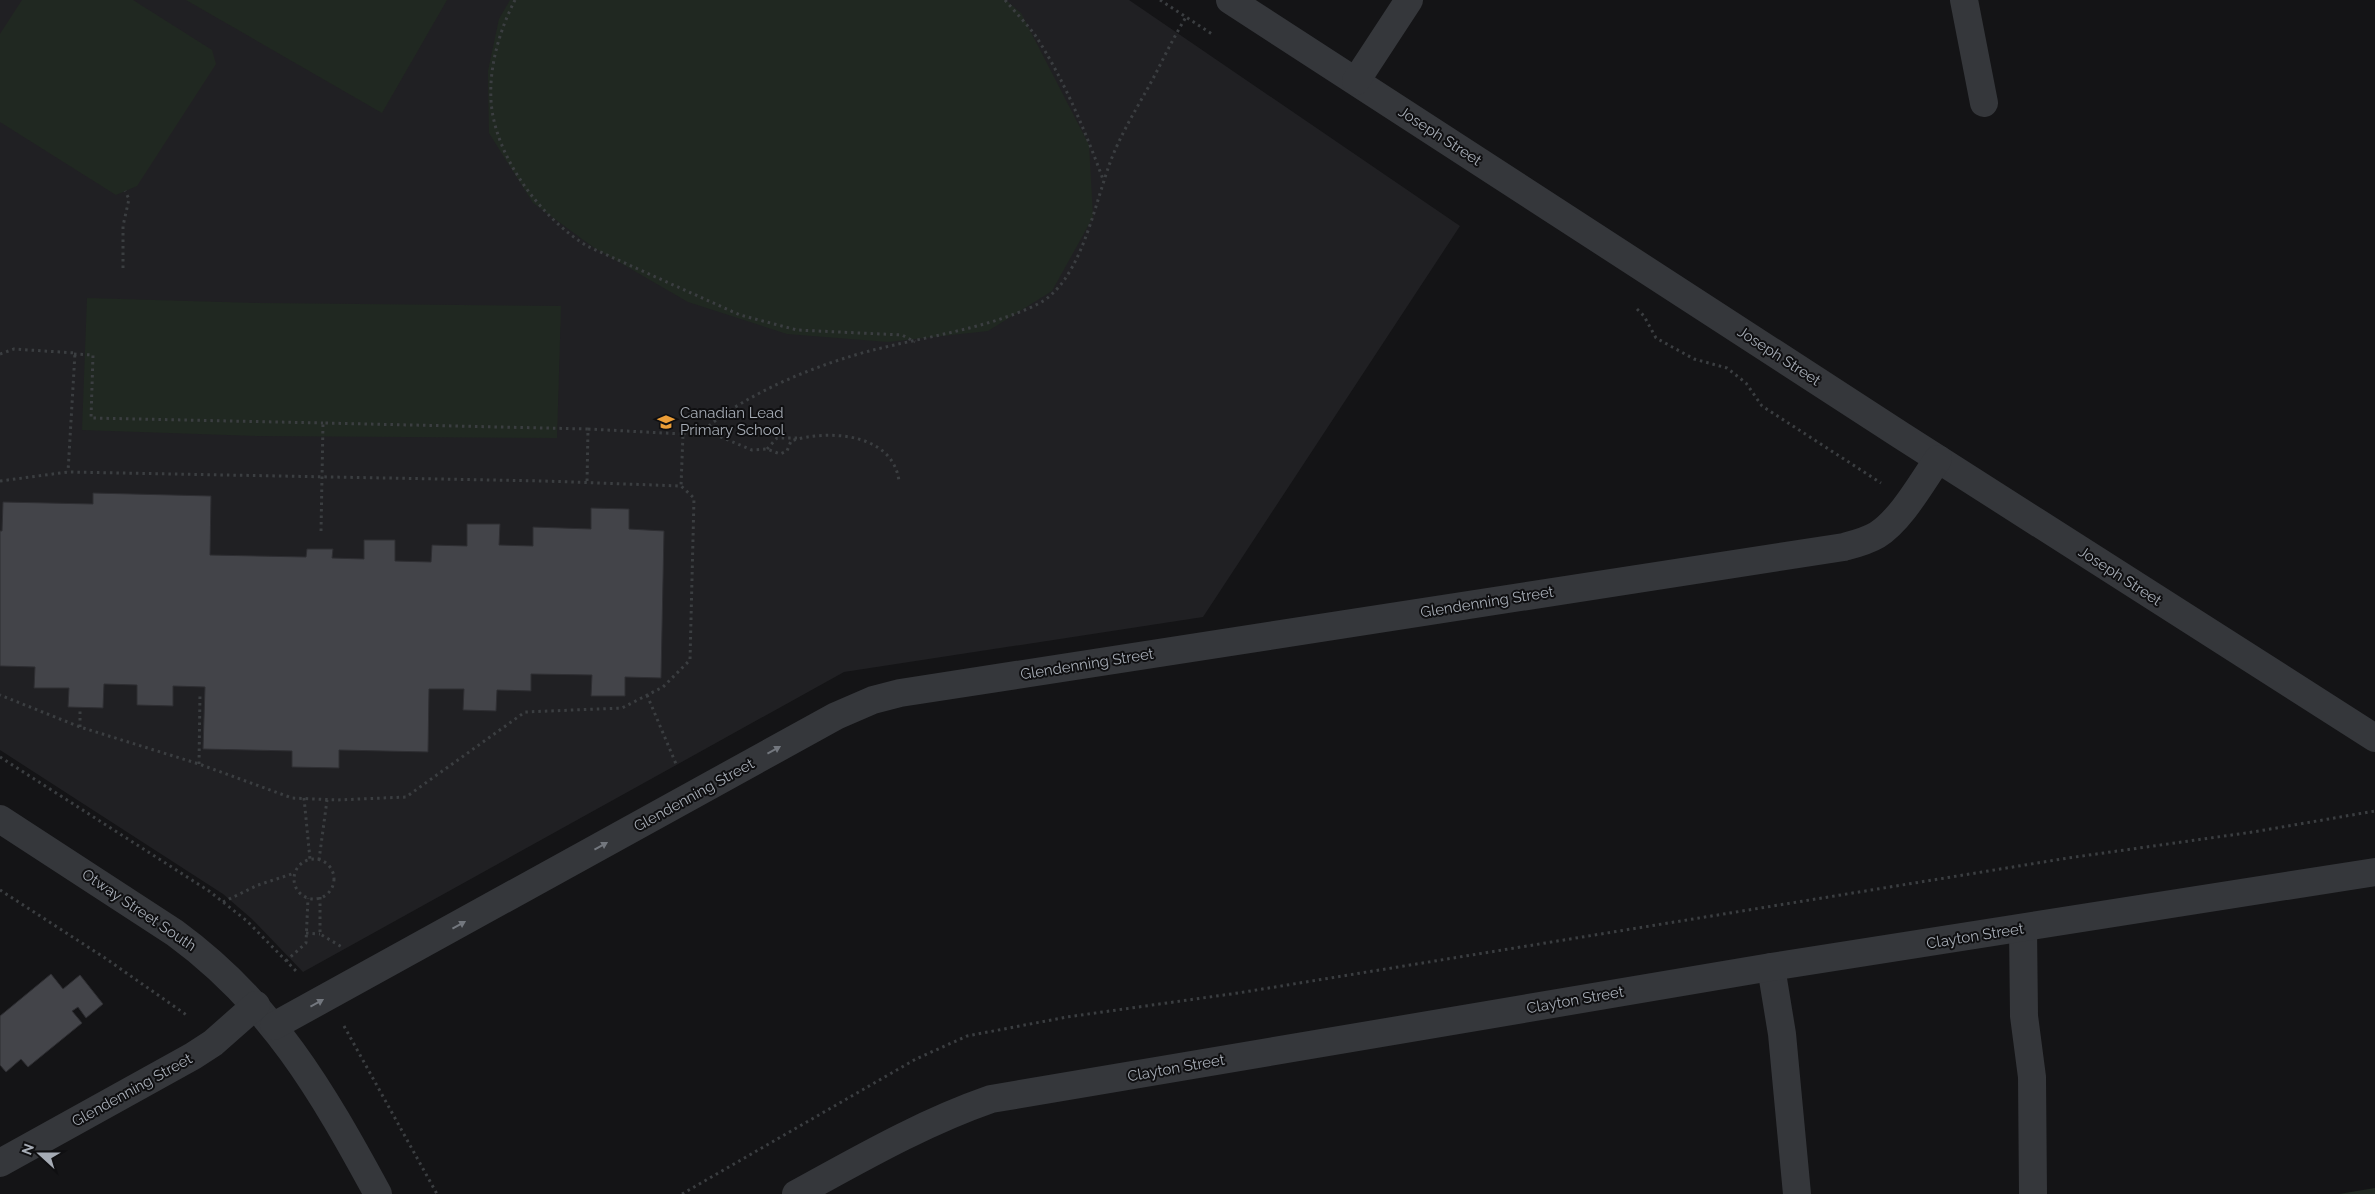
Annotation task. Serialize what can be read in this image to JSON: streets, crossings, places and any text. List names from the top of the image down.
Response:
{
  "streets": {
    "street": [
      "Joseph Street",
      "Glendenning Street",
      "Otway Street South",
      "Clayton Street"
    ]
  },
  "crossings": [
    ["Joseph Street", "Glendenning Street"],
    ["Glendenning Street", "Otway Street South"]
  ],
  "one_way": ["Glendenning Street"],
  "places": {
    "school or university": ["Canadian Lead Primary School"]
  },
  "north": "left"
}
